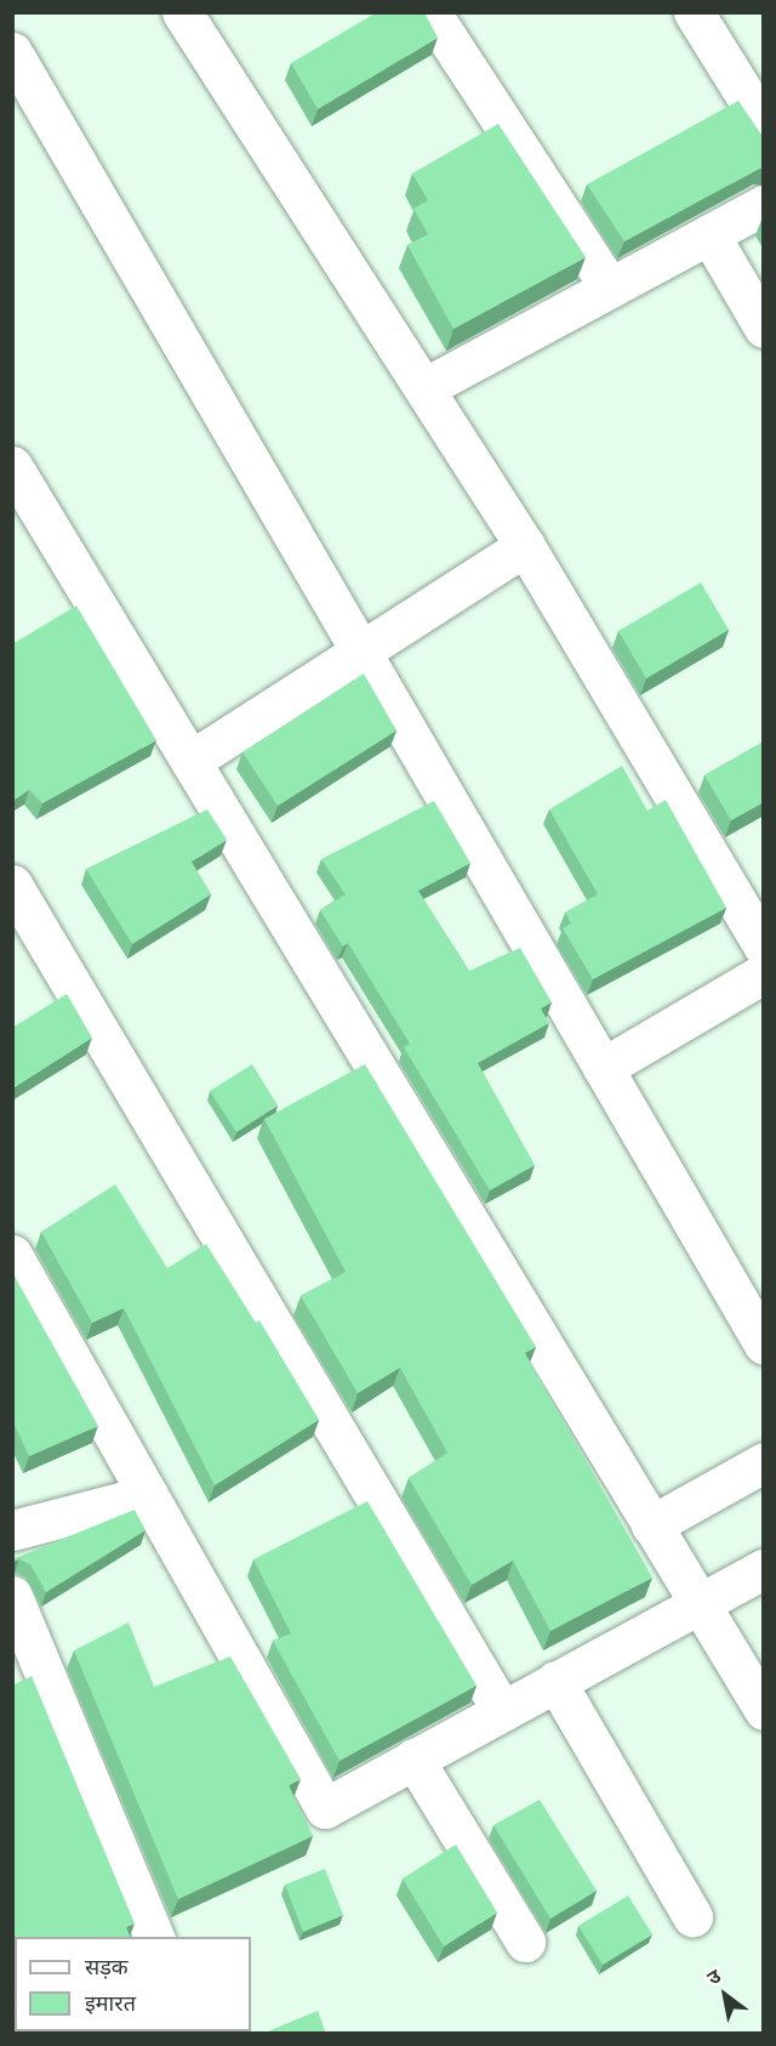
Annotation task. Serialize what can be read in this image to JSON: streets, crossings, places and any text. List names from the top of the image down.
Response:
{
  "legend": ["सड़क", "इमारत"],
  "north": "top left"
}
